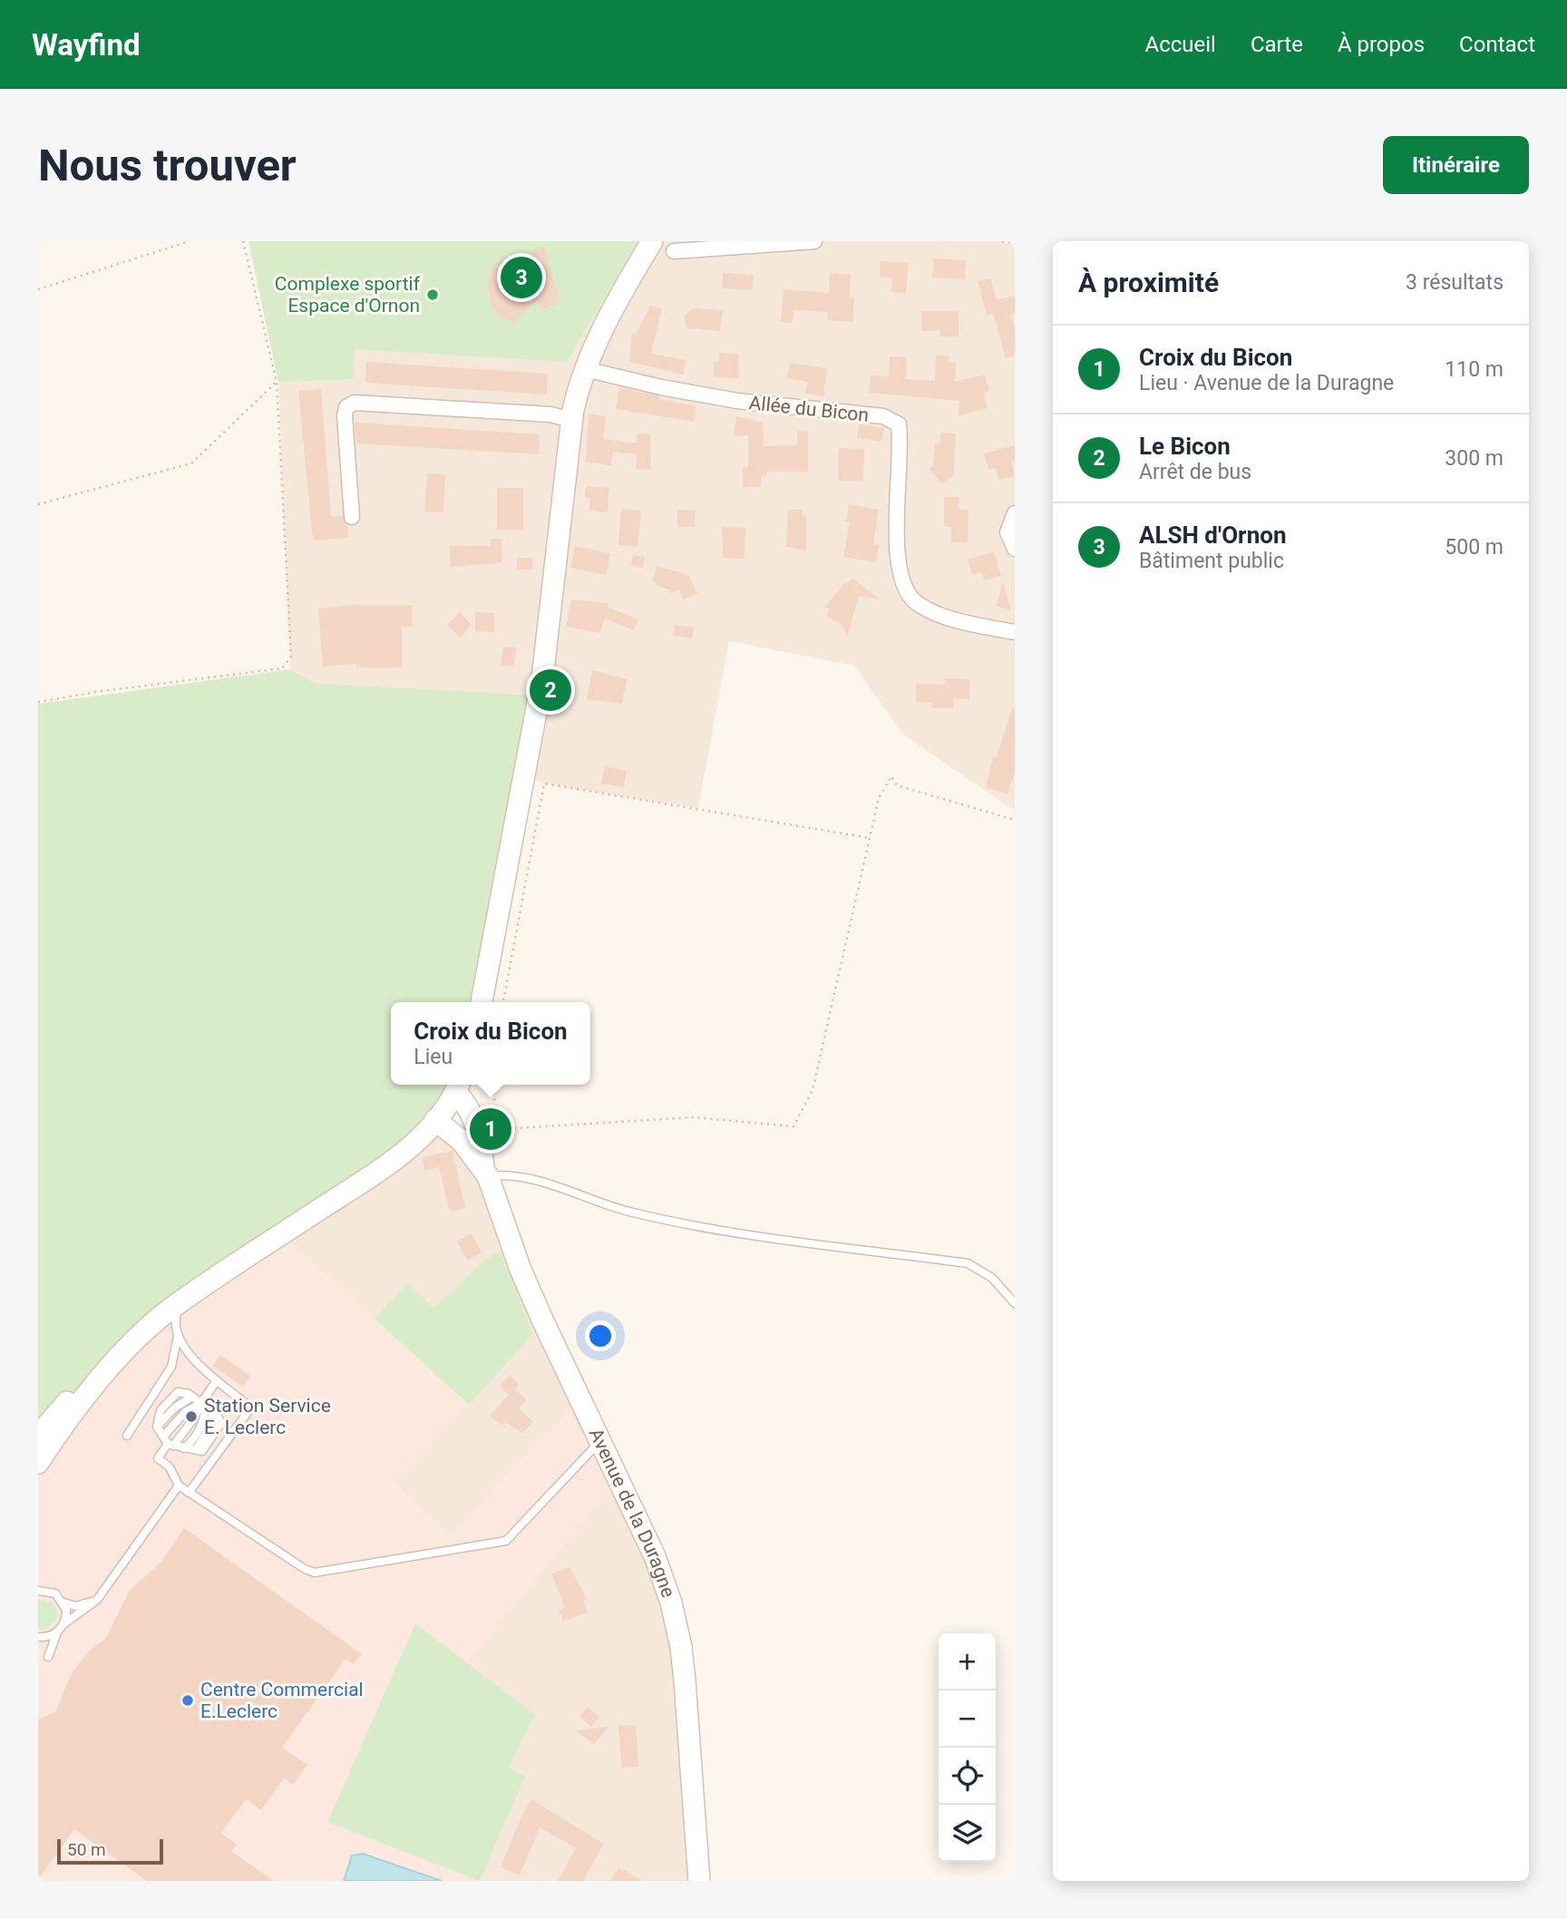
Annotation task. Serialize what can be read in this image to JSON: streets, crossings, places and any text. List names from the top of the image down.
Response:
{
  "streets": {
    "main road": ["Avenue de la Duragne"],
    "street": ["Allée du Bicon"]
  },
  "places": ["Complexe sportif Espace d'Ornon", "Station Service E. Leclerc", "Centre Commercial E.Leclerc"],
  "scale_bar": "50 m",
  "page": {
    "header": "Wayfind",
    "nav": [
      "Accueil",
      "Carte",
      "À propos",
      "Contact"
    ],
    "buttons": "Itinéraire",
    "title": "Nous trouver",
    "heading": ["À proximité", "3 résultats"],
    "pins": ["3", "2", "1"],
    "list": [
      {
        "mark": "1",
        "name": "Croix du Bicon",
        "note": "Lieu · Avenue de la Duragne",
        "value": "110 m"
      },
      {
        "mark": "2",
        "name": "Le Bicon",
        "note": "Arrêt de bus",
        "value": "300 m"
      },
      {
        "mark": "3",
        "name": "ALSH d'Ornon",
        "note": "Bâtiment public",
        "value": "500 m"
      }
    ],
    "popup": ["Croix du Bicon", "Lieu"],
    "map_buttons": ["+", "−"],
    "scale": "50 m"
  }
}
